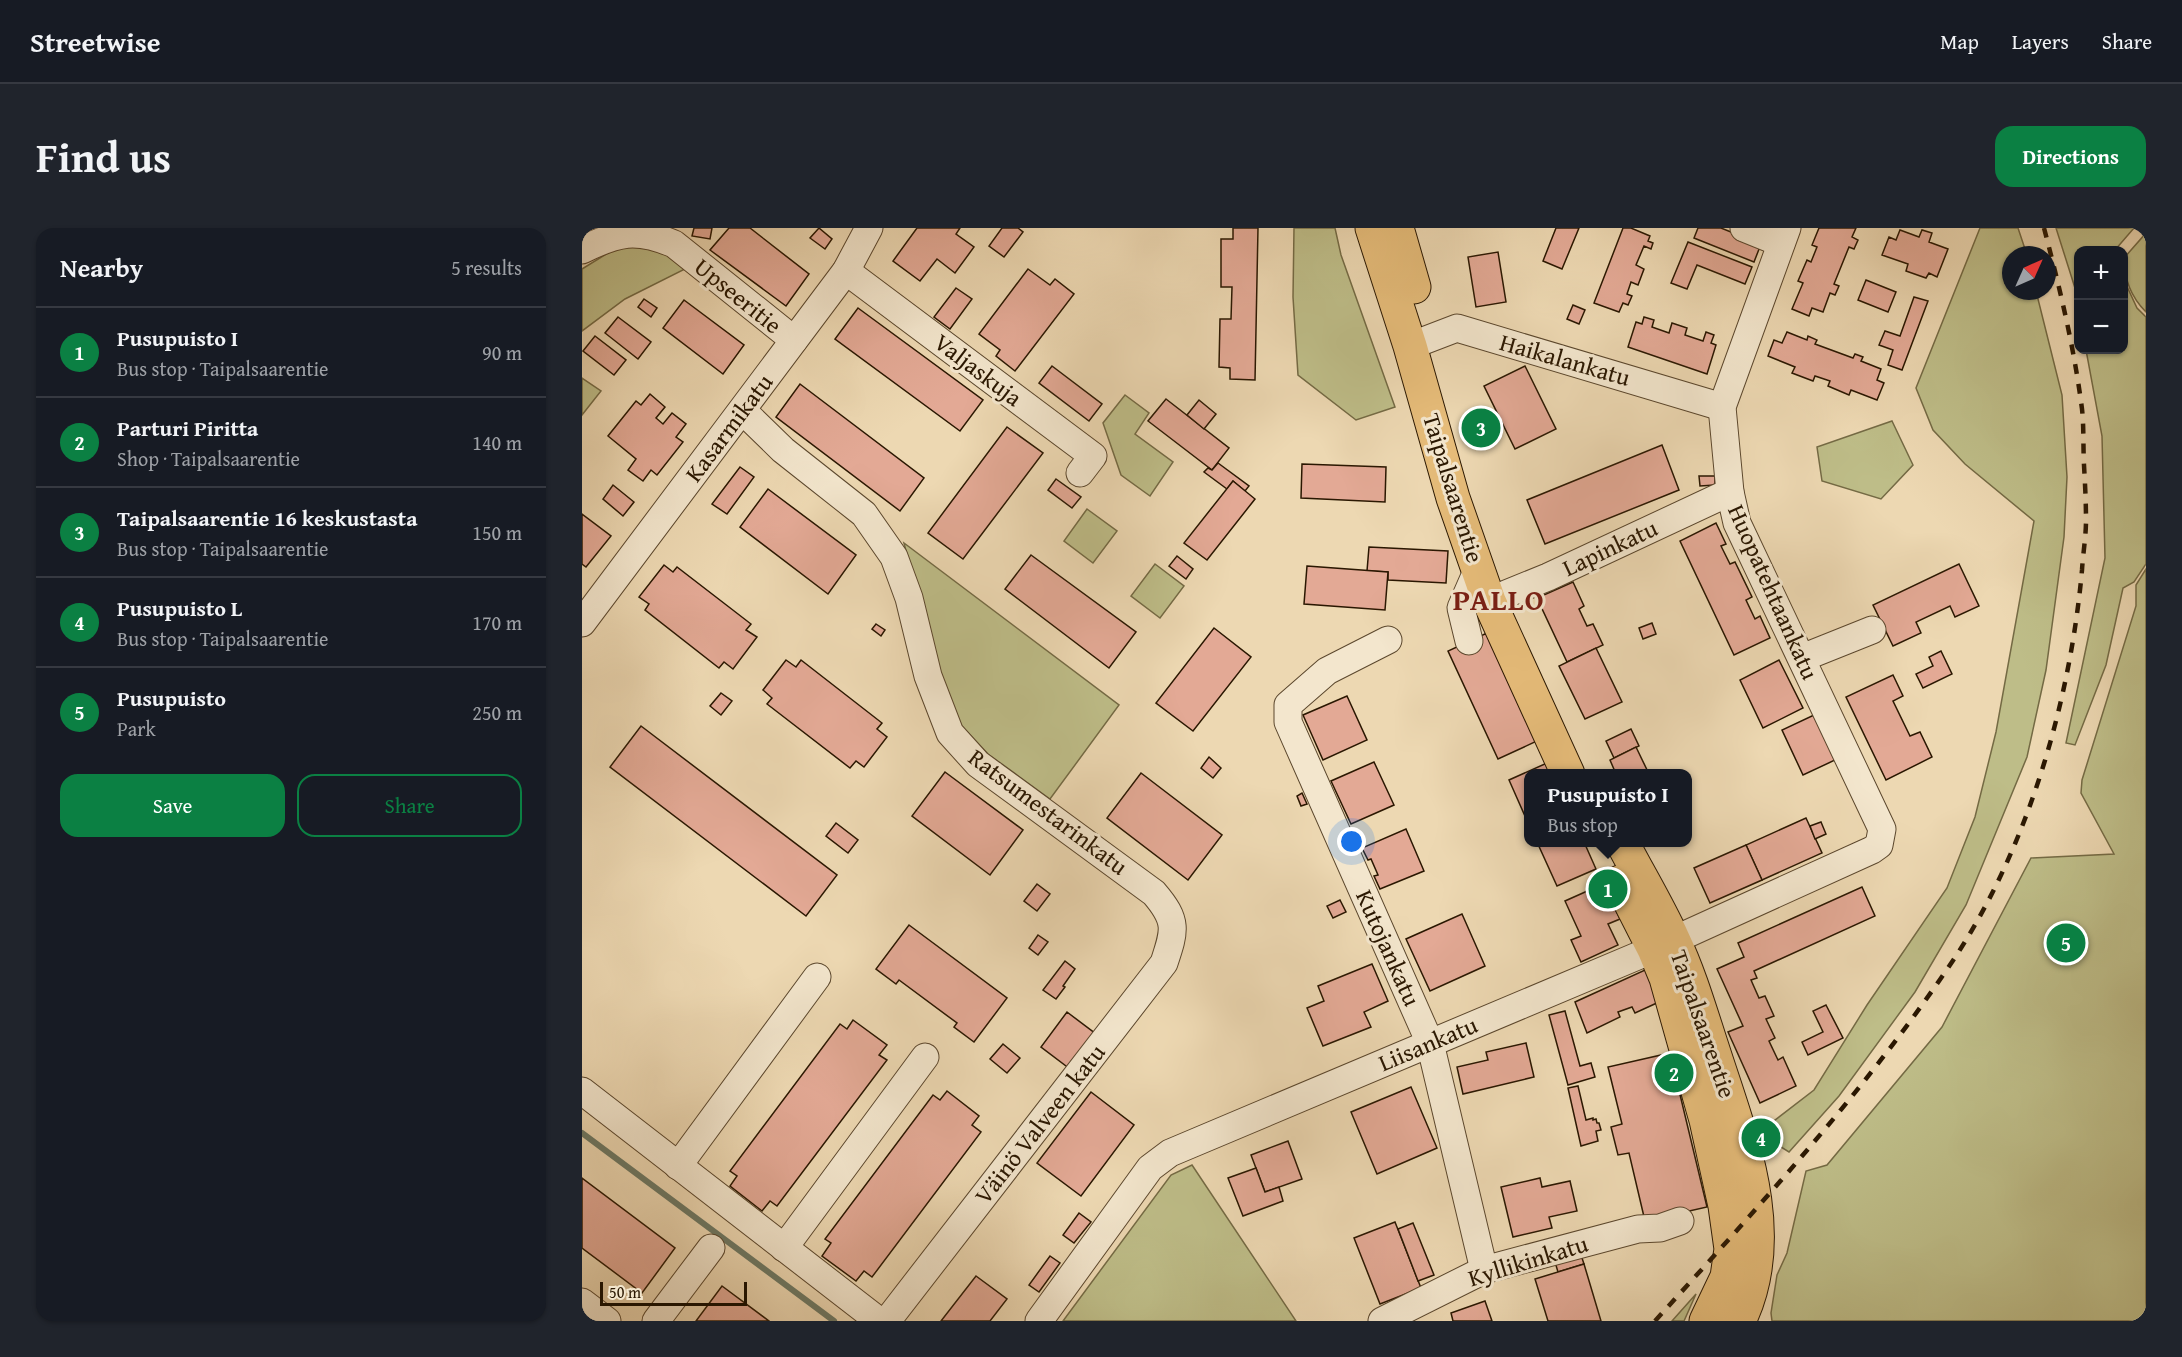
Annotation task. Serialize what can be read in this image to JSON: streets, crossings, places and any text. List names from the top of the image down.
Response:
{
  "streets": {
    "main road": ["Taipalsaarentie"],
    "street": [
      "Upseeritie",
      "Haikalankatu",
      "Valjaskuja",
      "Kasarmikatu",
      "Lapinkatu",
      "Huopatehtaankatu",
      "Ratsumestarinkatu",
      "Kutojankatu",
      "Liisankatu",
      "Väinö Valveen katu",
      "Kyllikinkatu"
    ]
  },
  "crossings": [
    ["Upseeritie", "Kasarmikatu"],
    ["Haikalankatu", "Taipalsaarentie"],
    ["Haikalankatu", "Huopatehtaankatu"],
    ["Valjaskuja", "Kasarmikatu"],
    ["Kasarmikatu", "Ratsumestarinkatu"],
    ["Taipalsaarentie", "Lapinkatu"],
    ["Taipalsaarentie", "Liisankatu"],
    ["Lapinkatu", "Huopatehtaankatu"],
    ["Huopatehtaankatu", "Liisankatu"],
    ["Ratsumestarinkatu", "Väinö Valveen katu"],
    ["Kutojankatu", "Liisankatu"],
    ["Kutojankatu", "Kyllikinkatu"]
  ],
  "districts": ["PALLO"],
  "scale_bar": "50 m",
  "north": "top right",
  "page": {
    "header": "Streetwise",
    "nav": ["Map", "Layers", "Share"],
    "title": "Find us",
    "buttons": [
      "Directions",
      ["Save", "Share"]
    ],
    "heading": ["Nearby", "5 results"],
    "map_buttons": ["+", "−"],
    "list": [
      {
        "mark": "1",
        "name": "Pusupuisto I",
        "note": "Bus stop · Taipalsaarentie",
        "value": "90 m"
      },
      {
        "mark": "2",
        "name": "Parturi Piritta",
        "note": "Shop · Taipalsaarentie",
        "value": "140 m"
      },
      {
        "mark": "3",
        "name": "Taipalsaarentie 16 keskustasta",
        "note": "Bus stop · Taipalsaarentie",
        "value": "150 m"
      },
      {
        "mark": "4",
        "name": "Pusupuisto L",
        "note": "Bus stop · Taipalsaarentie",
        "value": "170 m"
      },
      {
        "mark": "5",
        "name": "Pusupuisto",
        "note": "Park",
        "value": "250 m"
      }
    ],
    "pins": [
      "3",
      "1",
      "5",
      "2",
      "4"
    ],
    "popup": ["Pusupuisto I", "Bus stop"],
    "scale": "50 m"
  }
}
